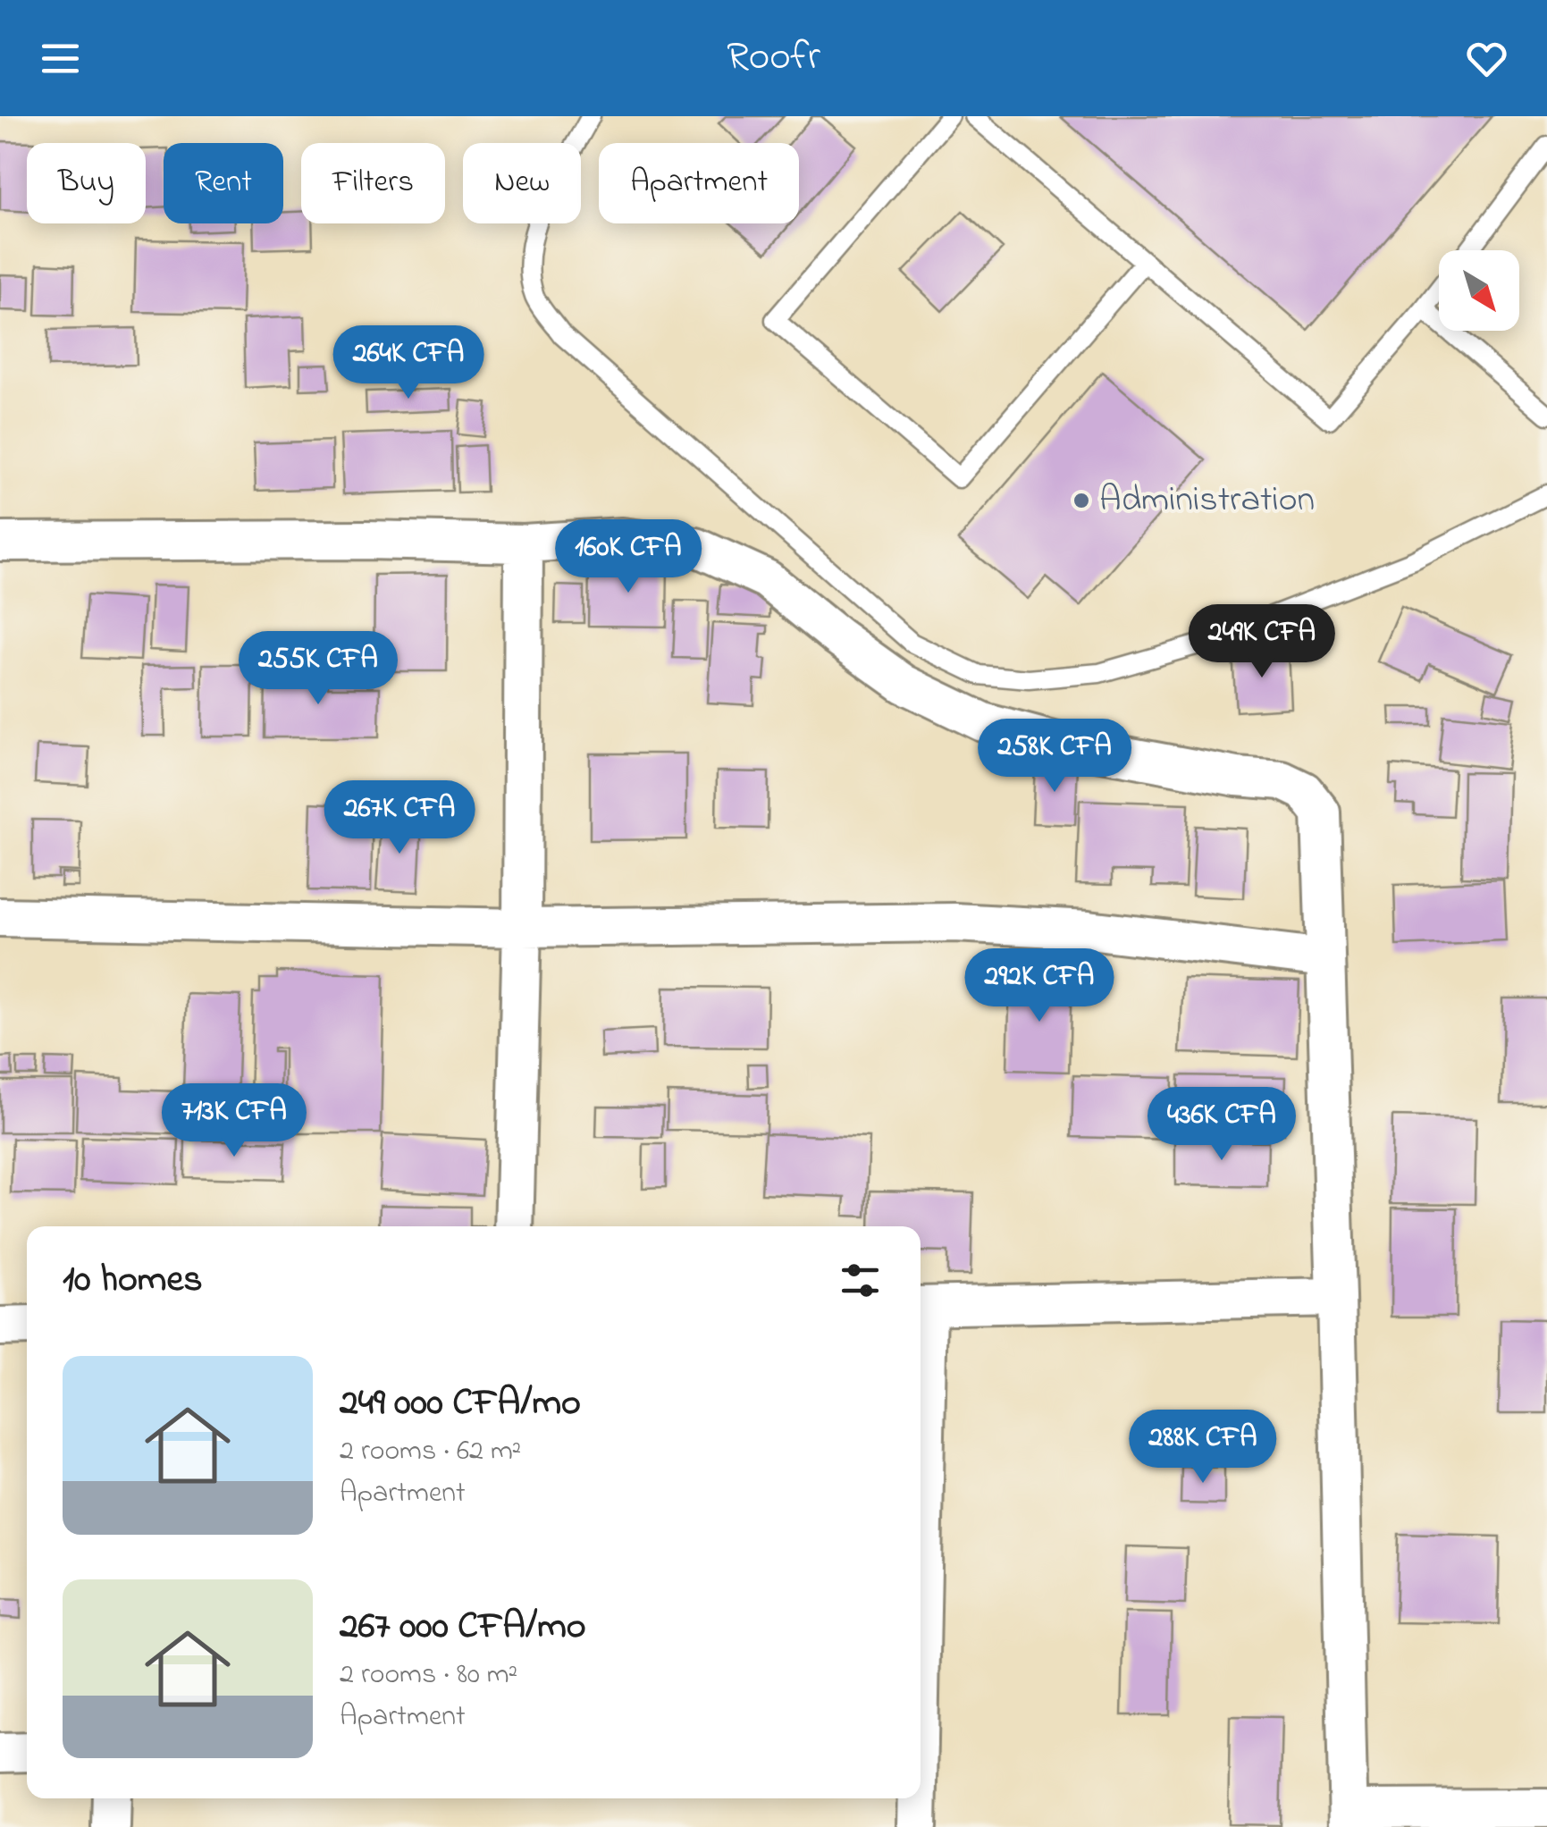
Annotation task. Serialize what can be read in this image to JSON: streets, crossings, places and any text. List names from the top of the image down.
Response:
{
  "places": ["Administration"],
  "north": "bottom right",
  "page": {
    "header": "Roofr",
    "chip": [
      "Buy",
      "Rent",
      "Filters",
      "New",
      "Apartment"
    ],
    "price": [
      "264K CFA",
      "160K CFA",
      "249K CFA",
      "255K CFA",
      "258K CFA",
      "267K CFA",
      "292K CFA",
      "713K CFA",
      "436K CFA",
      "288K CFA"
    ],
    "heading": "10 homes",
    "list": [
      {
        "name": "249 000 CFA/mo",
        "note": "2 rooms · 62 m² · Apartment"
      },
      {
        "name": "267 000 CFA/mo",
        "note": "2 rooms · 80 m² · Apartment"
      }
    ]
  }
}
